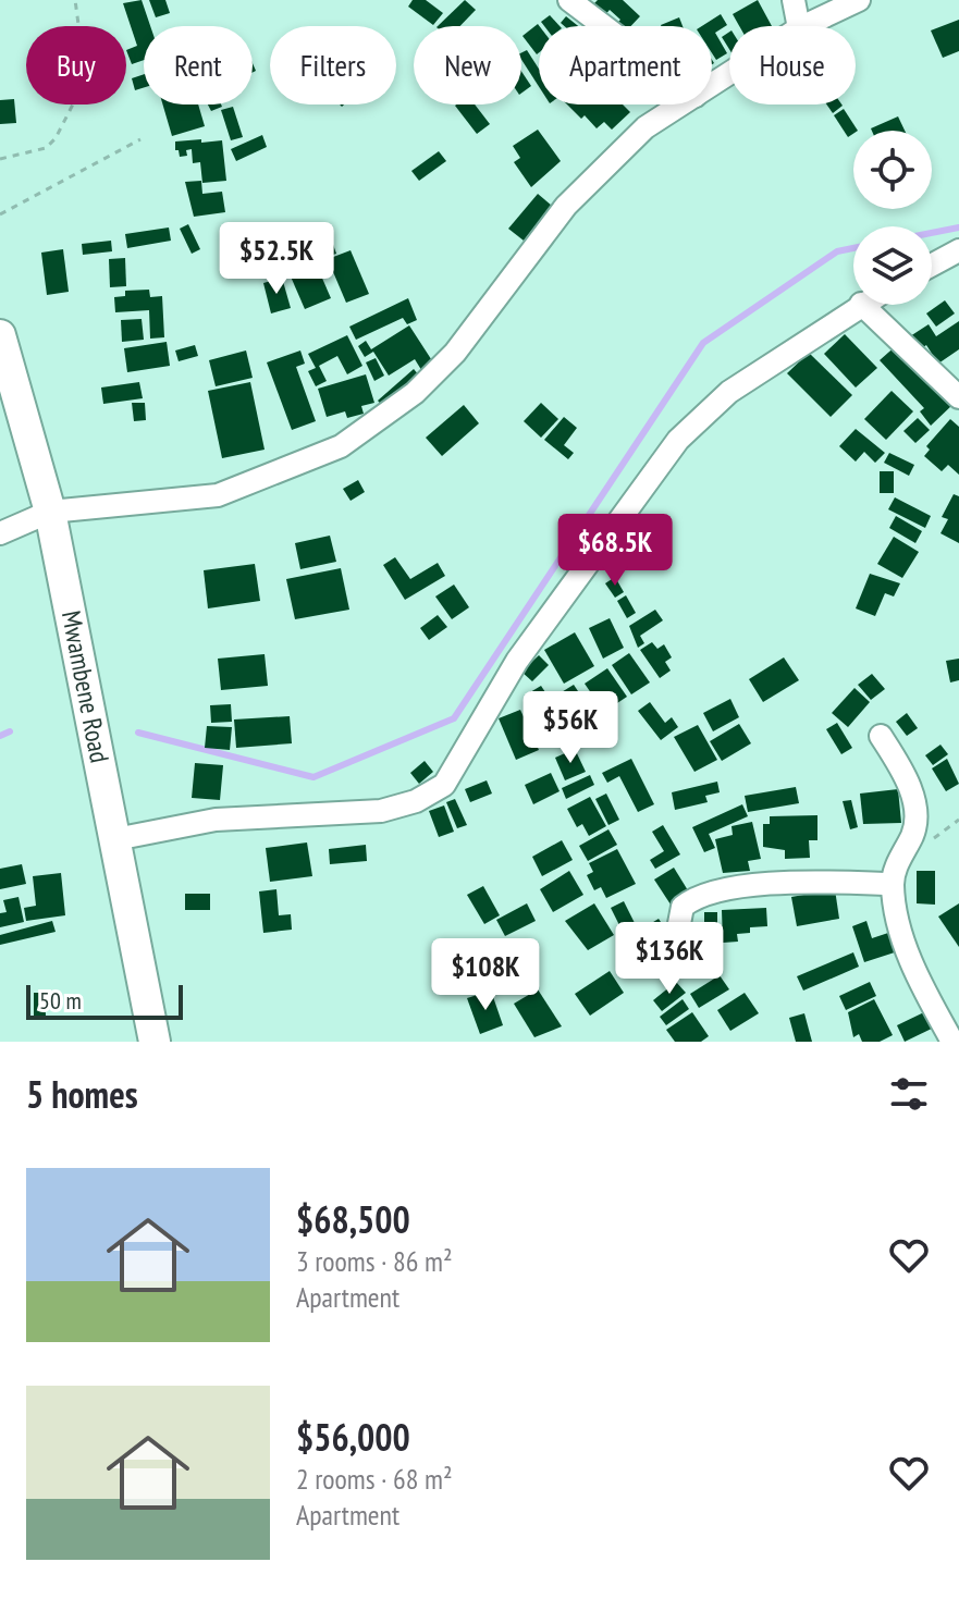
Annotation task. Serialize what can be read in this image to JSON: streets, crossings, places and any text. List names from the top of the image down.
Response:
{
  "streets": {
    "street": ["Mwambene Road"]
  },
  "scale_bar": "50 m",
  "page": {
    "chip": [
      "Buy",
      "Rent",
      "Filters",
      "New",
      "Apartment",
      "House"
    ],
    "price": [
      "$52.5K",
      "$68.5K",
      "$56K",
      "$136K",
      "$108K"
    ],
    "scale": "50 m",
    "heading": "5 homes",
    "list": [
      {
        "name": "$68,500",
        "note": "3 rooms · 86 m² · Apartment"
      },
      {
        "name": "$56,000",
        "note": "2 rooms · 68 m² · Apartment"
      }
    ]
  }
}
